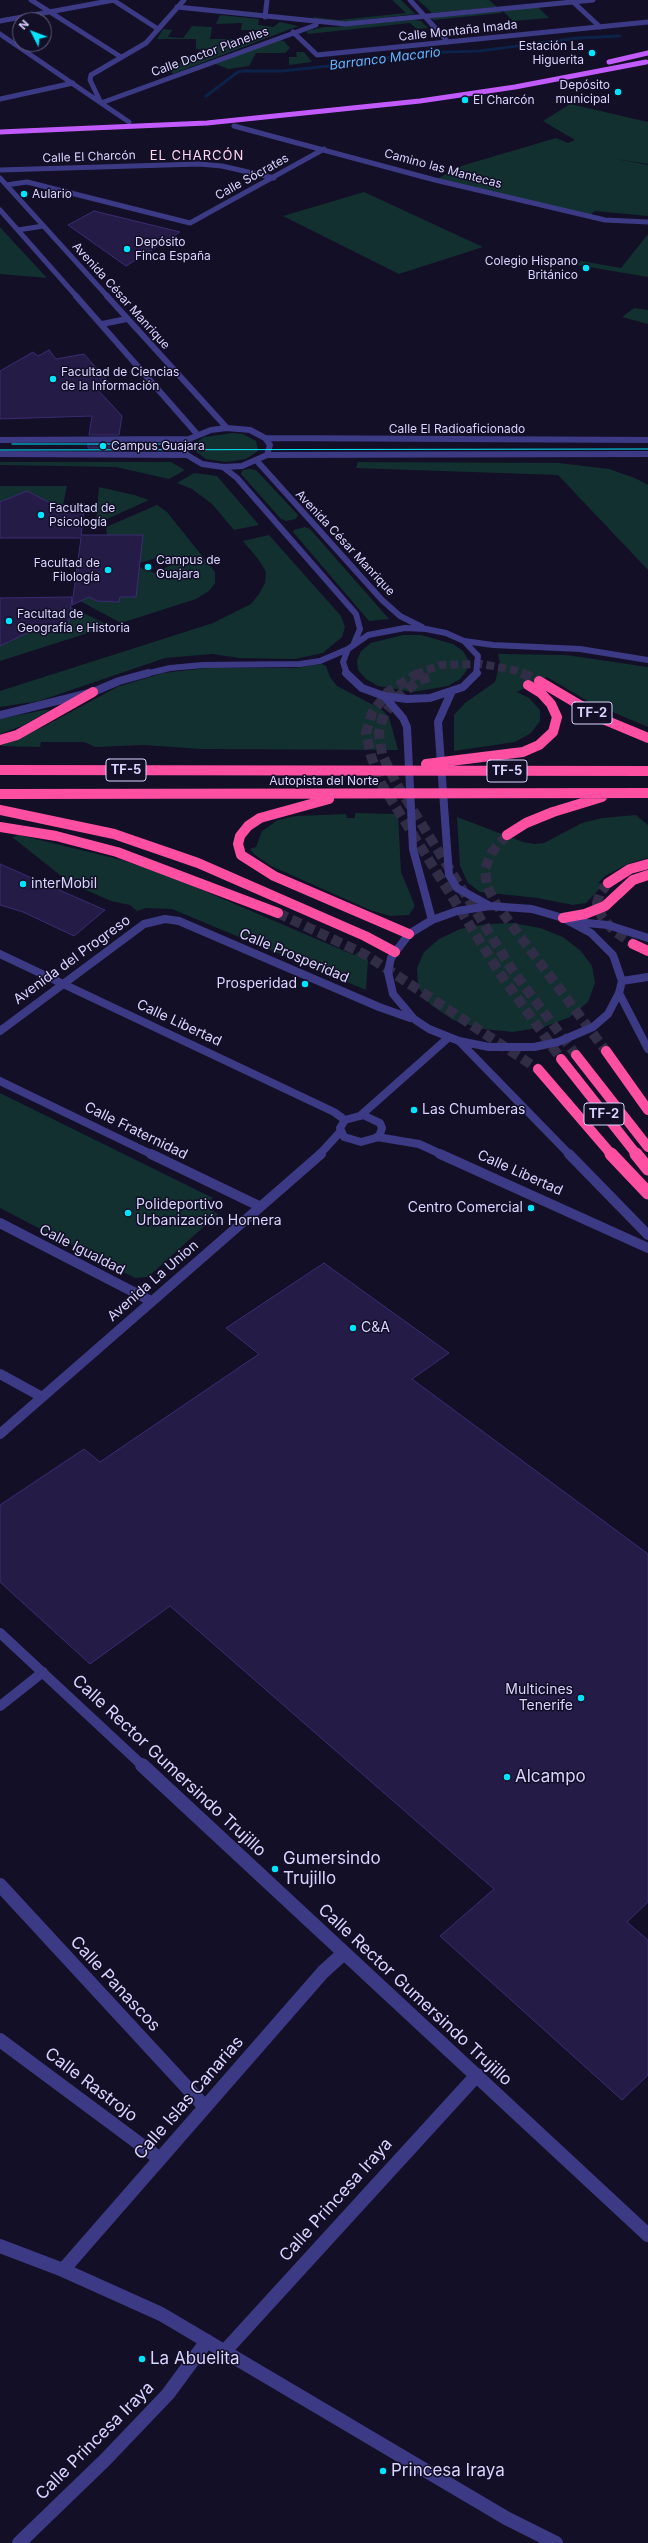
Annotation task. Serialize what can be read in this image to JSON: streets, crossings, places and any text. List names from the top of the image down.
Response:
{
  "streets": {
    "highway": ["TF-2", "TF-5", "Autopista del Norte"],
    "street": [
      "Calle Montaña Imada",
      "Calle Doctor Planelles",
      "Calle El Charcón",
      "Camino las Mantecas",
      "Calle Sócrates",
      "Avenida César Manrique",
      "Calle El Radioaficionado",
      "Calle Prosperidad",
      "Avenida del Progreso",
      "Calle Libertad",
      "Calle Fraternidad",
      "Calle Igualdad",
      "Avenida La Union",
      "Calle Rector Gumersindo Trujillo",
      "Calle Panascos",
      "Calle Rastrojo",
      "Calle Islas Canarias",
      "Calle Princesa Iraya"
    ]
  },
  "crossings": [
    ["Calle Montaña Imada", "Calle Doctor Planelles"],
    ["Calle El Charcón", "Calle Sócrates"],
    ["Camino las Mantecas", "Calle Sócrates"],
    ["TF-2", "Autopista del Norte"],
    ["Calle Prosperidad", "Avenida del Progreso"],
    ["Avenida del Progreso", "Calle Libertad"],
    ["Calle Libertad", "Avenida La Union"],
    ["Calle Fraternidad", "Avenida La Union"],
    ["Calle Igualdad", "Avenida La Union"],
    ["Calle Rector Gumersindo Trujillo", "Calle Islas Canarias"],
    ["Calle Rector Gumersindo Trujillo", "Calle Princesa Iraya"],
    ["Calle Panascos", "Calle Islas Canarias"],
    ["Calle Rastrojo", "Calle Islas Canarias"]
  ],
  "districts": ["EL CHARCÓN"],
  "water": ["Barranco Macario"],
  "places": [
    "Estación La Higuerita",
    "Depósito municipal",
    "El Charcón",
    "Aulario",
    "Depósito Finca España",
    "Colegio Hispano Británico",
    "Facultad de Ciencias de la Información",
    "Campus Guajara",
    "Facultad de Psicología",
    "Campus de Guajara",
    "Facultad de Filología",
    "Facultad de Geografía e Historia",
    "interMobil",
    "Prosperidad",
    "Las Chumberas",
    "Centro Comercial",
    "Polideportivo Urbanización Hornera",
    "C&A",
    "Multicines Tenerife",
    "Alcampo",
    "Gumersindo Trujillo",
    "La Abuelita",
    "Princesa Iraya"
  ],
  "north": "top left"
}
